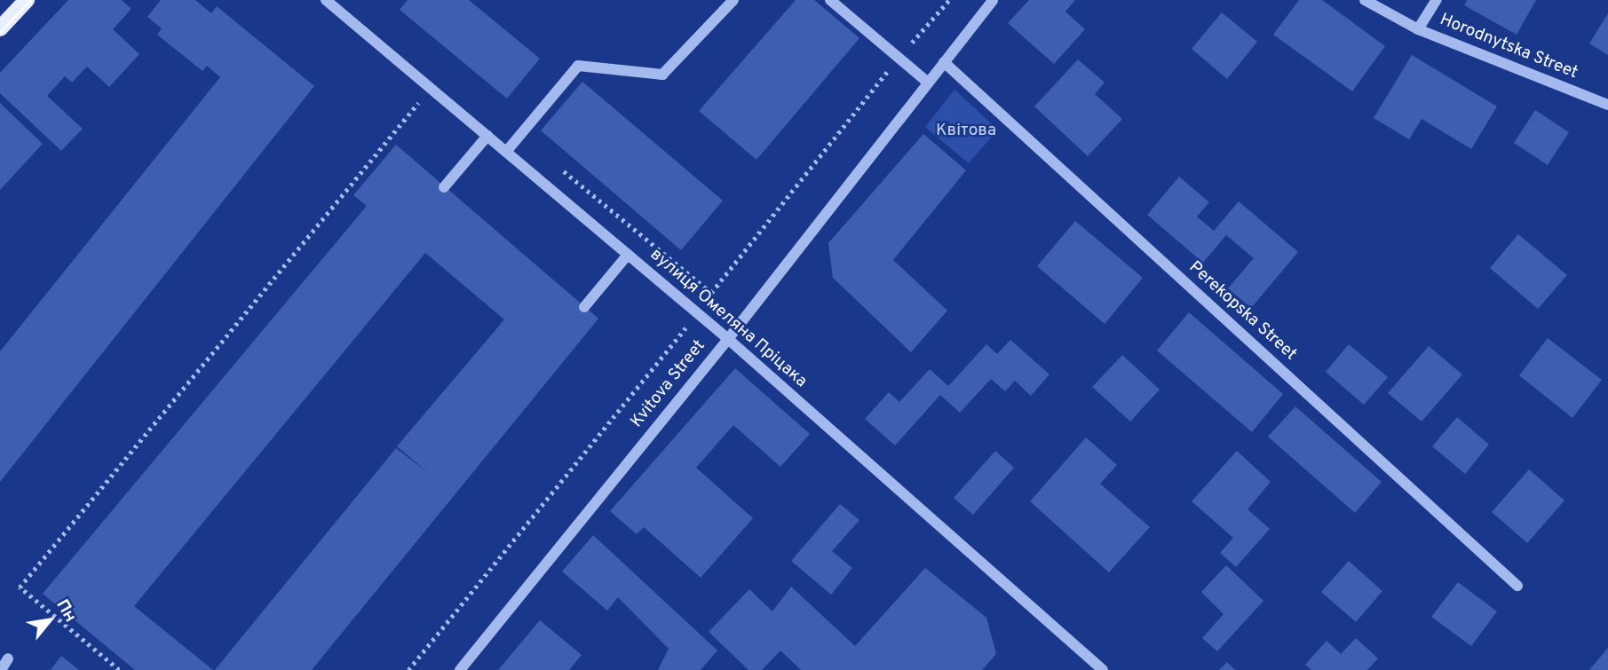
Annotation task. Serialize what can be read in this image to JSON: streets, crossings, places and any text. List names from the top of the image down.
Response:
{
  "streets": {
    "street": [
      "Horodnytska Street",
      "Perekopska Street",
      "вулиця Омеляна Пріцака",
      "Kvitova Street"
    ]
  },
  "crossings": [
    ["Perekopska Street", "Kvitova Street"],
    ["вулиця Омеляна Пріцака", "Kvitova Street"]
  ],
  "parks": ["Квітова"],
  "north": "top right"
}
